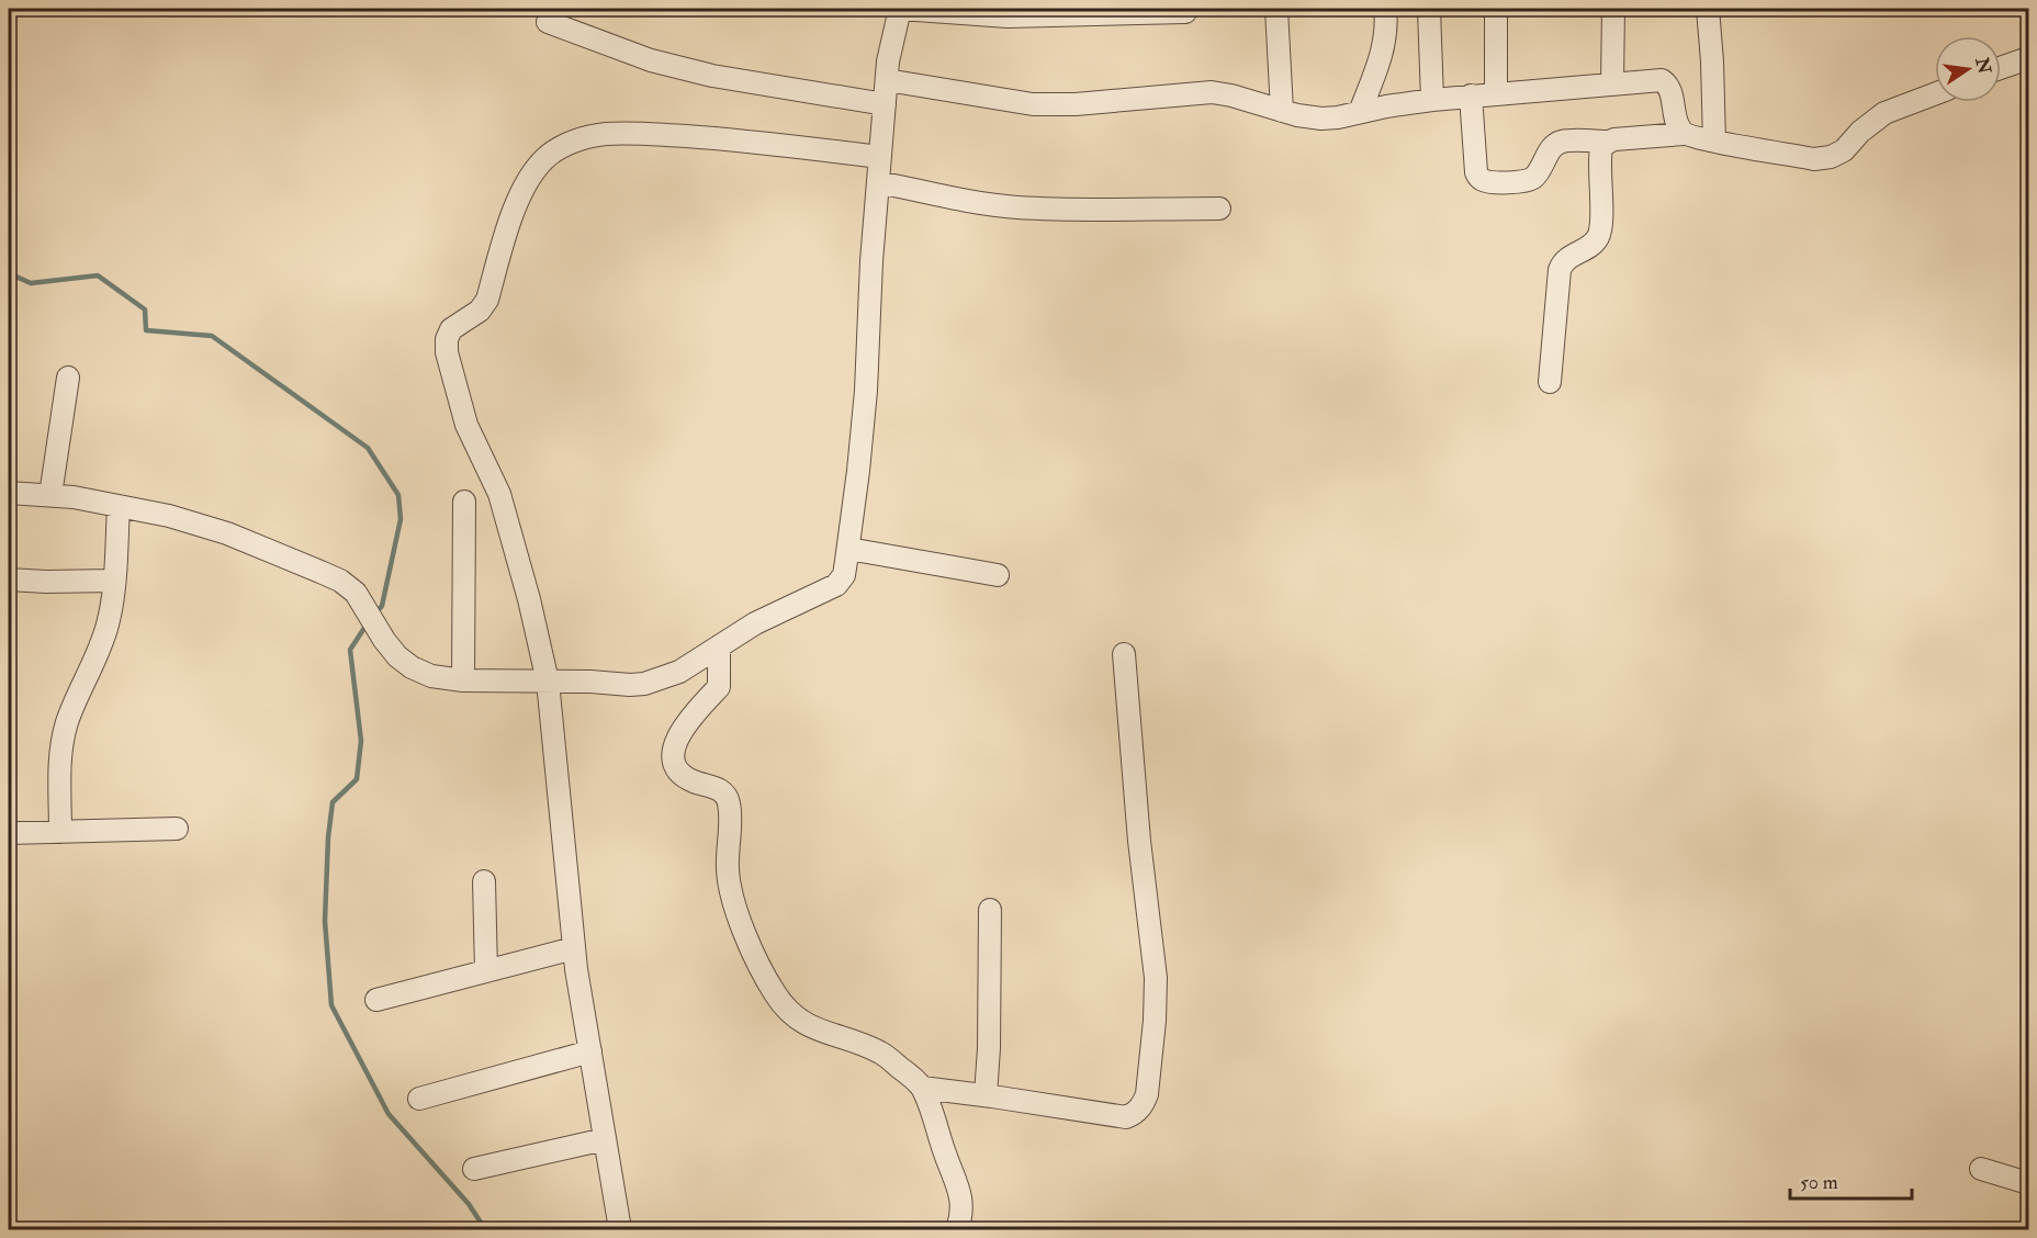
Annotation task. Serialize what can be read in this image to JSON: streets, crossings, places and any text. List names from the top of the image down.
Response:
{
  "scale_bar": "50 m",
  "north": "right"
}
